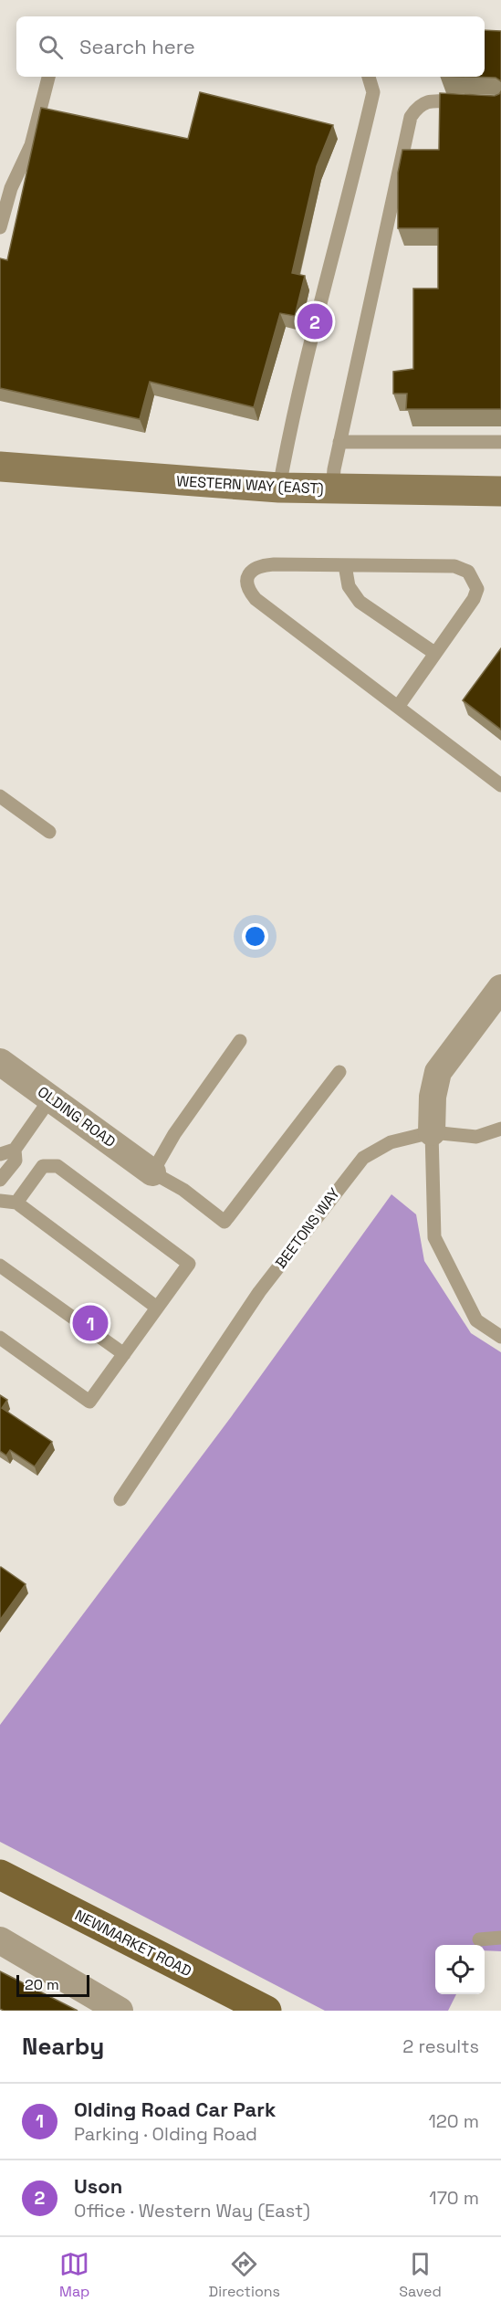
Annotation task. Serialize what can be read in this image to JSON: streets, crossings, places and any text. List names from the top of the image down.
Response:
{
  "streets": {
    "main road": ["NEWMARKET ROAD"],
    "street": ["WESTERN WAY (EAST)", "OLDING ROAD"],
    "lane": ["BEETONS WAY"]
  },
  "scale_bar": "20 m",
  "page": {
    "search": "Search here",
    "pins": ["2", "1"],
    "scale": "20 m",
    "heading": ["Nearby", "2 results"],
    "list": [
      {
        "mark": "1",
        "name": "Olding Road Car Park",
        "note": "Parking · Olding Road",
        "value": "120 m"
      },
      {
        "mark": "2",
        "name": "Uson",
        "note": "Office · Western Way (East)",
        "value": "170 m"
      }
    ],
    "nav": ["Map", "Directions", "Saved"]
  }
}
